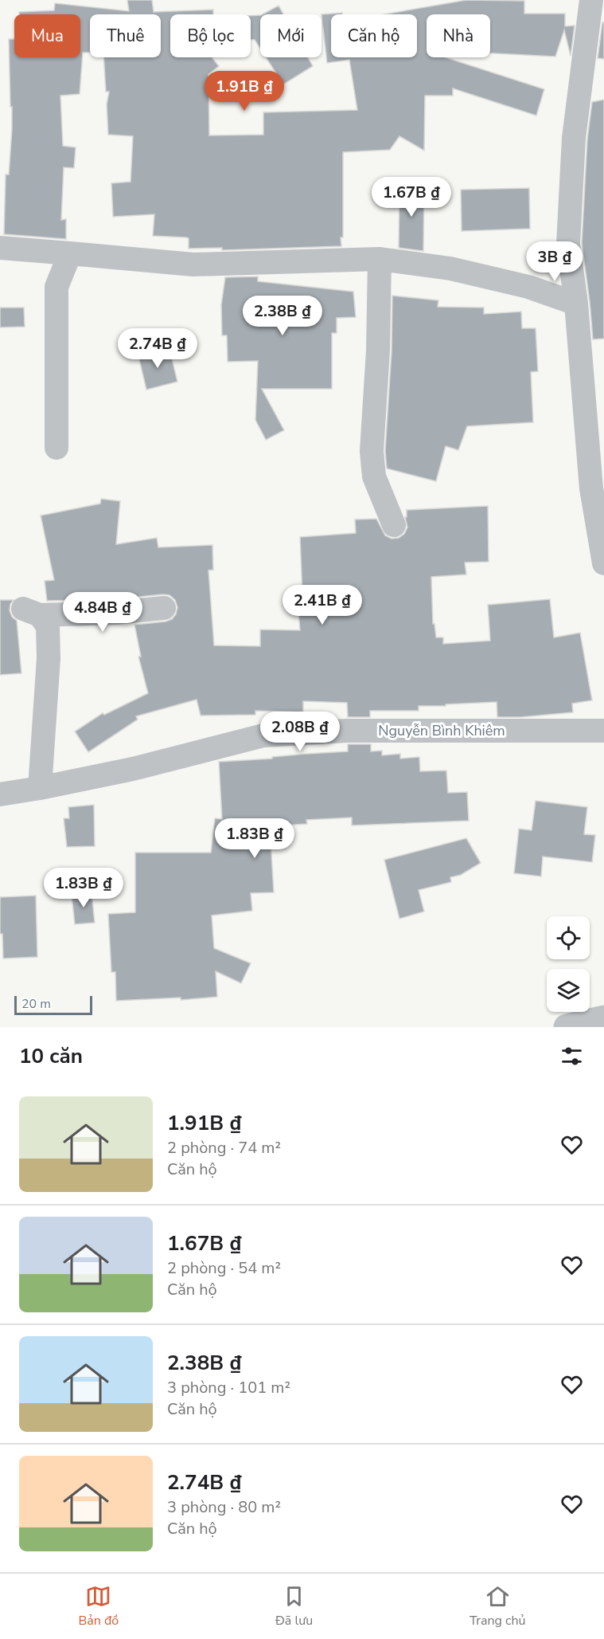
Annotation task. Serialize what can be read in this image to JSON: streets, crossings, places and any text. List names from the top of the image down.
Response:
{
  "streets": {
    "street": ["Nguyễn Bình Khiêm"]
  },
  "scale_bar": "20 m",
  "page": {
    "chip": [
      "Mua",
      "Thuê",
      "Bộ lọc",
      "Mới",
      "Căn hộ",
      "Nhà"
    ],
    "price": [
      "1.91B ₫",
      "1.67B ₫",
      "3B ₫",
      "2.38B ₫",
      "2.74B ₫",
      "2.41B ₫",
      "4.84B ₫",
      "2.08B ₫",
      "1.83B ₫",
      "1.83B ₫"
    ],
    "scale": "20 m",
    "heading": "10 căn",
    "list": [
      {
        "name": "1.91B ₫",
        "note": "2 phòng · 74 m² · Căn hộ"
      },
      {
        "name": "1.67B ₫",
        "note": "2 phòng · 54 m² · Căn hộ"
      },
      {
        "name": "2.38B ₫",
        "note": "3 phòng · 101 m² · Căn hộ"
      },
      {
        "name": "2.74B ₫",
        "note": "3 phòng · 80 m² · Căn hộ"
      }
    ],
    "tabs": ["Bản đồ", "Đã lưu", "Trang chủ"]
  }
}
